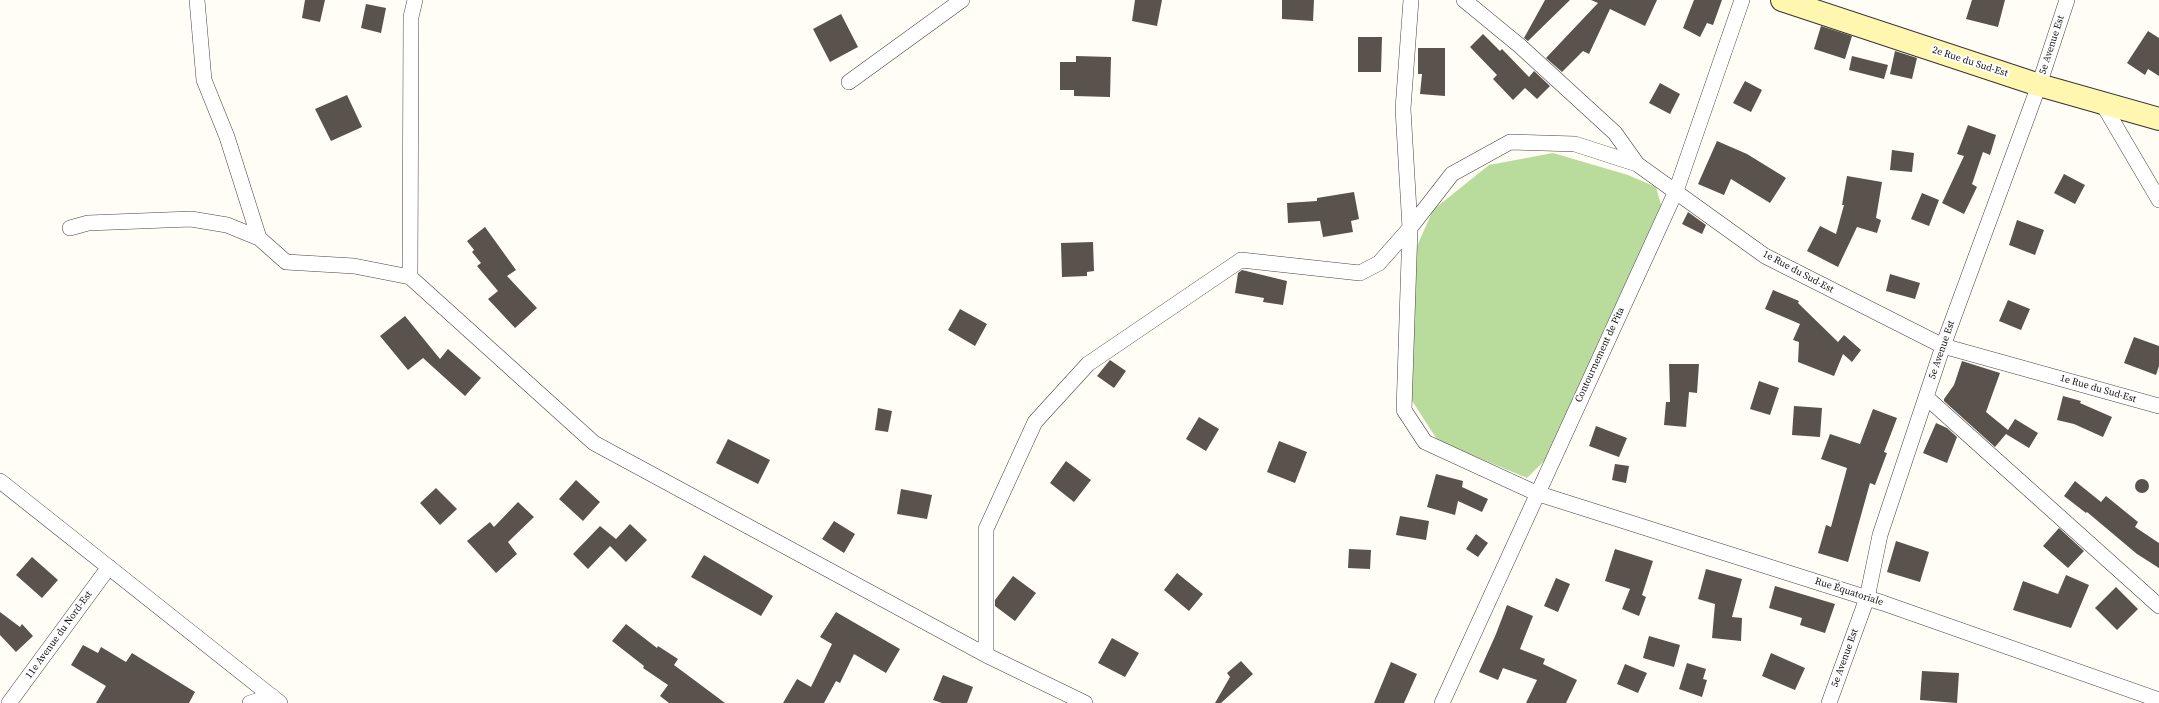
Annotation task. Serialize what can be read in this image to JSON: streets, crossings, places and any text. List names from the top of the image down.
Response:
{
  "streets": {
    "street": [
      "5e Avenue Est",
      "2e Rue du Sud-Est",
      "1e Rue du Sud-Est",
      "Contournement de Pita",
      "Rue Équatoriale",
      "11e Avenue du Nord-Est"
    ]
  },
  "crossings": [
    ["5e Avenue Est", "2e Rue du Sud-Est"],
    ["5e Avenue Est", "1e Rue du Sud-Est"],
    ["5e Avenue Est", "Rue Équatoriale"],
    ["1e Rue du Sud-Est", "Contournement de Pita"],
    ["1e Rue du Sud-Est", "Rue Équatoriale"],
    ["Contournement de Pita", "Rue Équatoriale"]
  ]
}
